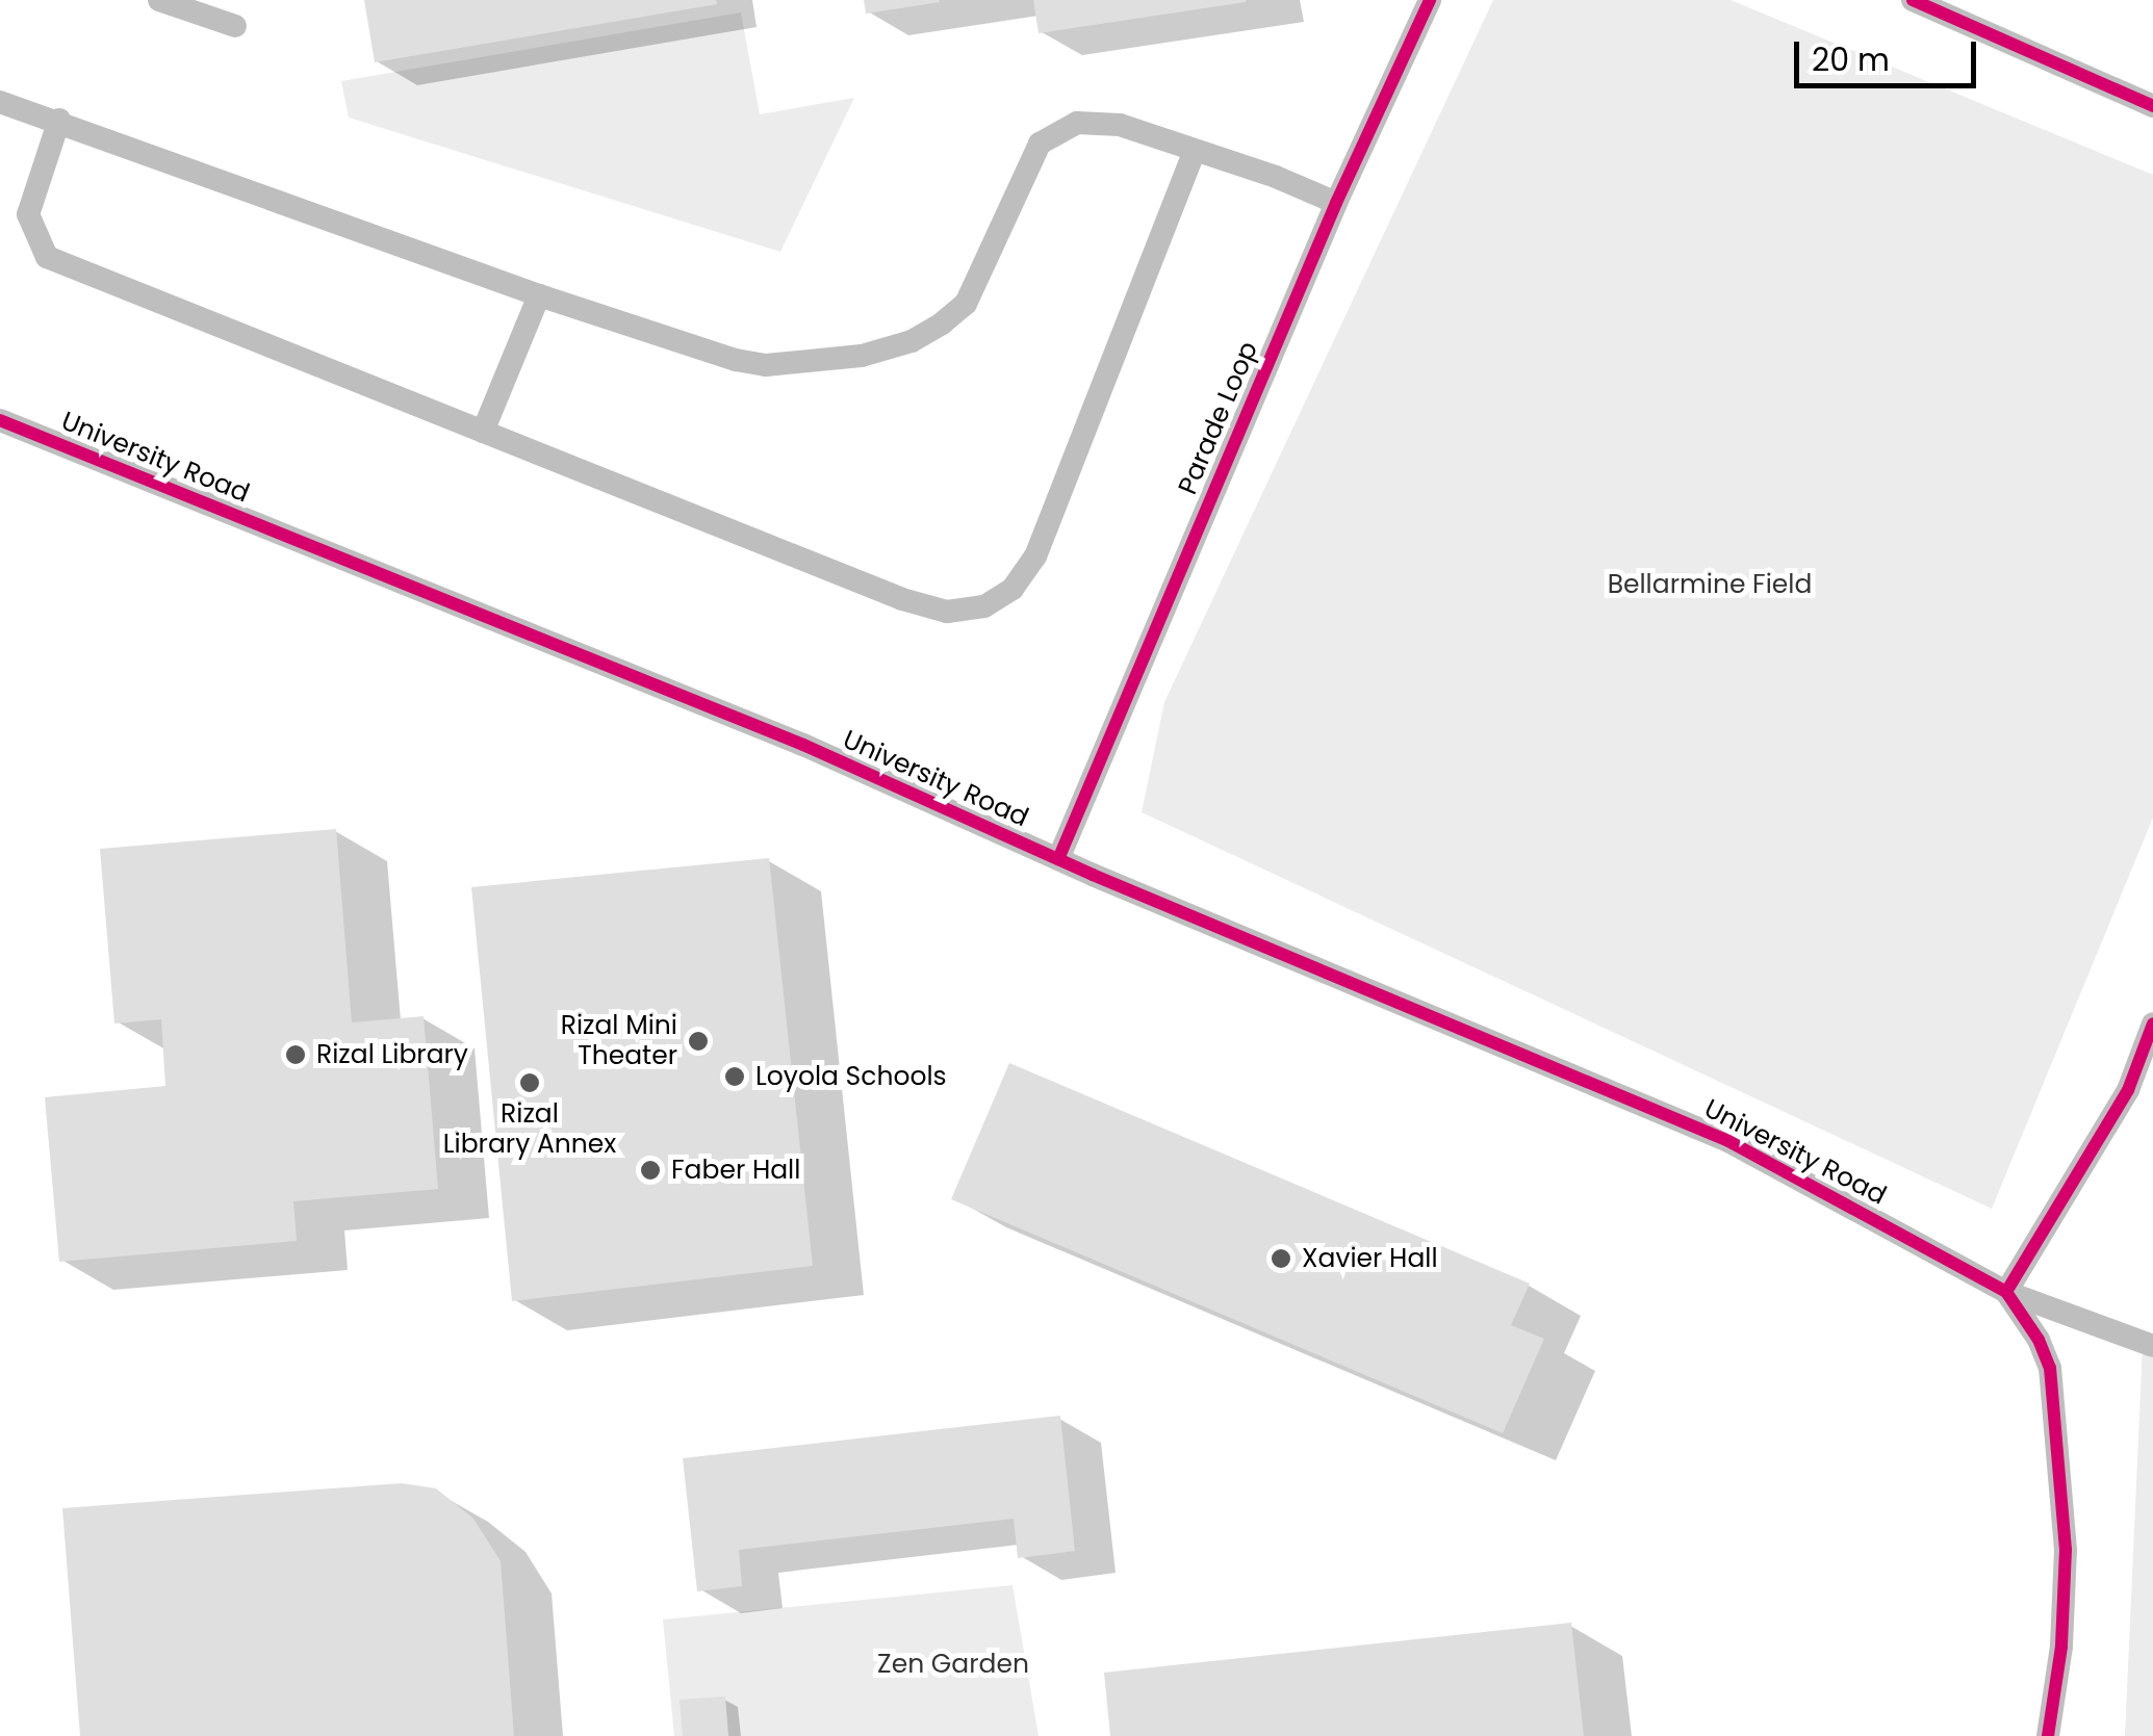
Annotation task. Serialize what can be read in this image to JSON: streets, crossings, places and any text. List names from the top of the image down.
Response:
{
  "streets": {
    "lane": ["Parade Loop", "University Road"]
  },
  "crossings": [
    ["Parade Loop", "University Road"]
  ],
  "parks": ["Bellarmine Field", "Zen Garden"],
  "places": [
    "Rizal Mini Theater",
    "Rizal Library",
    "Loyola Schools",
    "Rizal Library Annex",
    "Faber Hall",
    "Xavier Hall"
  ],
  "scale_bar": "20 m"
}
